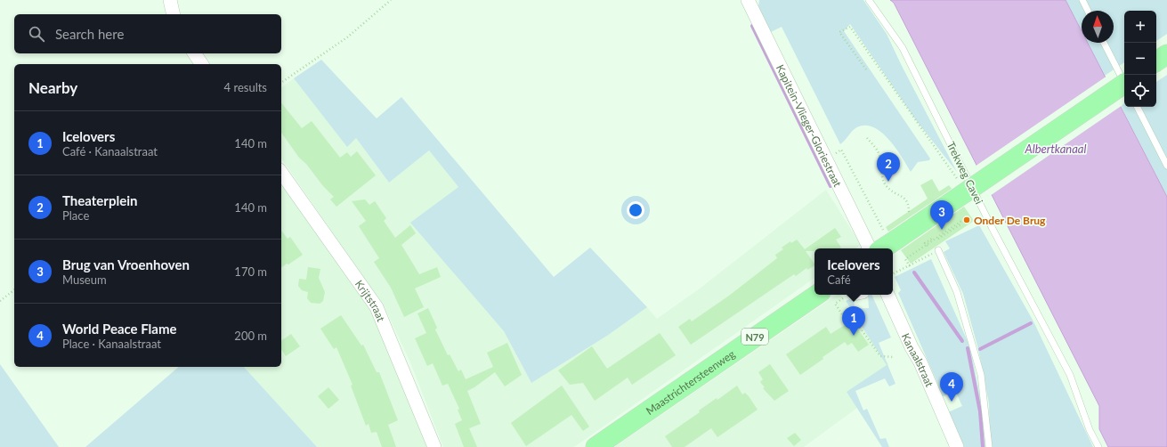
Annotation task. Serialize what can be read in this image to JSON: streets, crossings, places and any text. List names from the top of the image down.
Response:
{
  "streets": {
    "main road": ["N79", "Maastrichtersteenweg"],
    "street": ["Kapitein-Vlieger-Gloriestraat", "Krijtstraat", "Kanaalstraat"],
    "lane": ["Trekweg Cavei"]
  },
  "water": ["Albertkanaal"],
  "places": ["Onder De Brug"],
  "north": "top",
  "page": {
    "map_buttons": ["+", "−"],
    "search": "Search here",
    "heading": ["Nearby", "4 results"],
    "list": [
      {
        "mark": "1",
        "name": "Icelovers",
        "note": "Café · Kanaalstraat",
        "value": "140 m"
      },
      {
        "mark": "2",
        "name": "Theaterplein",
        "note": "Place",
        "value": "140 m"
      },
      {
        "mark": "3",
        "name": "Brug van Vroenhoven",
        "note": "Museum",
        "value": "170 m"
      },
      {
        "mark": "4",
        "name": "World Peace Flame",
        "note": "Place · Kanaalstraat",
        "value": "200 m"
      }
    ],
    "pins": [
      "2",
      "3",
      "1",
      "4"
    ],
    "popup": ["Icelovers", "Café"]
  }
}
